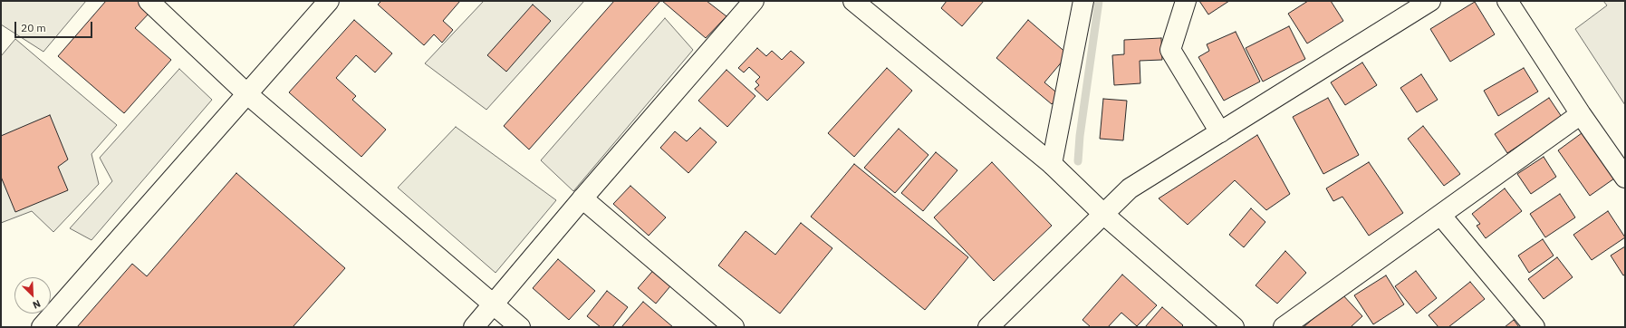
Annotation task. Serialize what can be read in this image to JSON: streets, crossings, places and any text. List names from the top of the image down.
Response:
{
  "scale_bar": "20 m",
  "north": "bottom right"
}
